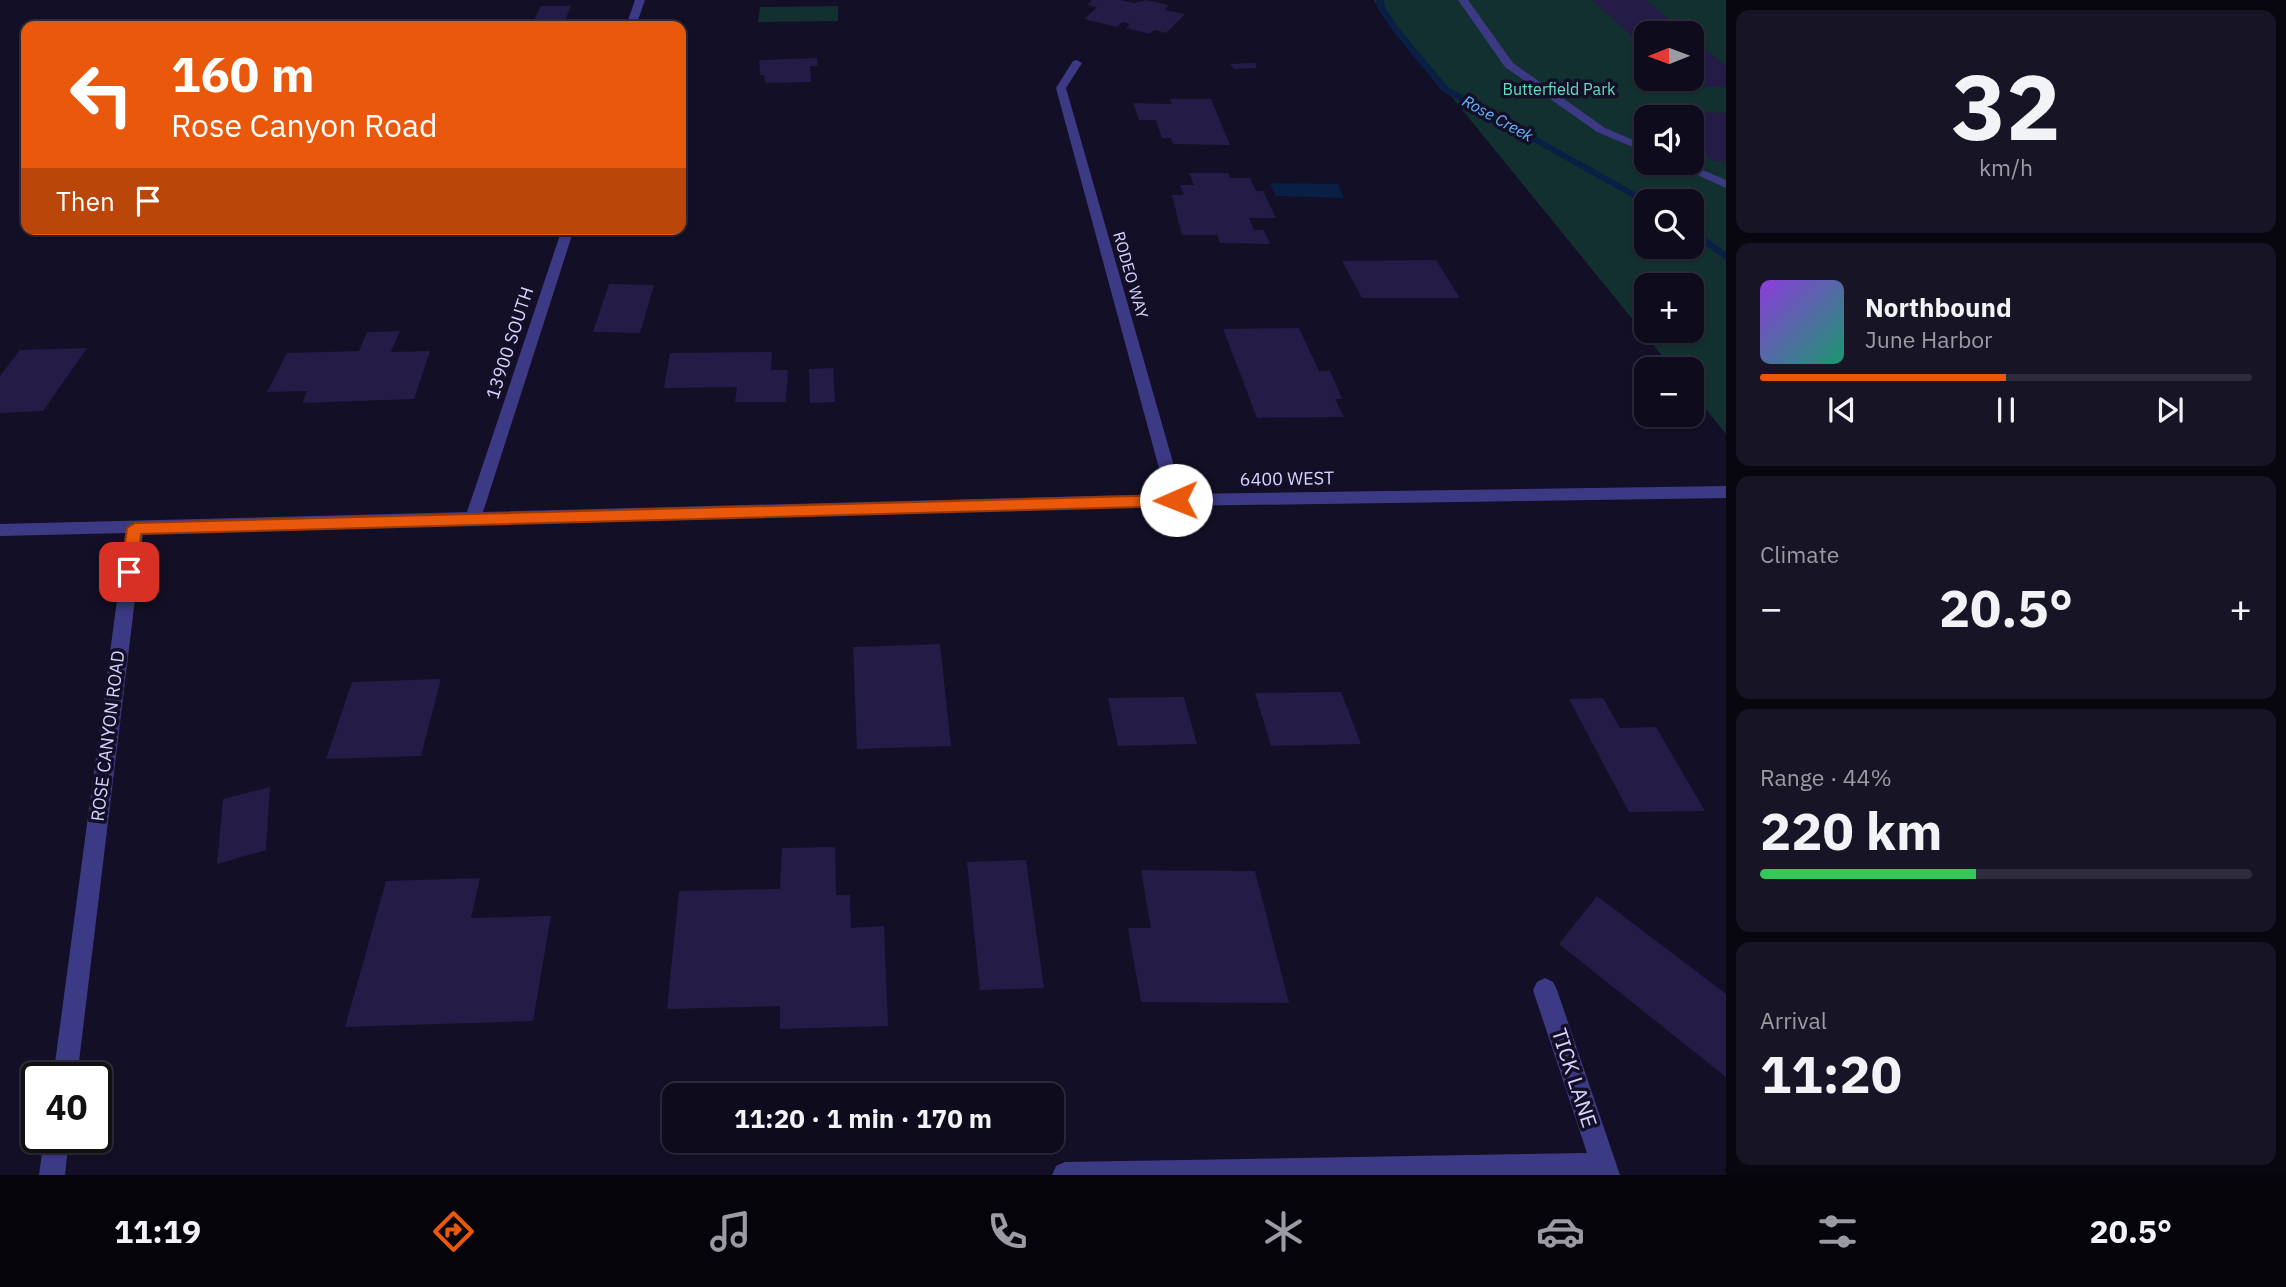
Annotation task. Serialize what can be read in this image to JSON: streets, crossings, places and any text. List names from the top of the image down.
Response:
{
  "streets": {
    "street": [
      "RODEO WAY",
      "13900 SOUTH",
      "6400 WEST",
      "ROSE CANYON ROAD",
      "TICK LANE"
    ]
  },
  "crossings": [
    ["RODEO WAY", "6400 WEST"],
    ["13900 SOUTH", "6400 WEST"],
    ["6400 WEST", "ROSE CANYON ROAD"]
  ],
  "water": ["Rose Creek"],
  "parks": ["Butterfield Park"],
  "north": "left",
  "page": {
    "tile": [
      ["32", "km/h"],
      "Climate",
      ["Range · 44%", "220 km"],
      ["Arrival", "11:20"]
    ],
    "map_buttons": ["+", "−"],
    "turn": ["160 m", "Rose Canyon Road"],
    "then": "Then",
    "song": ["Northbound", "June Harbor"],
    "heat": ["−", "20.5°", "+"],
    "limit": "40",
    "trip": "11:20 · 1 min · 170 m",
    "tabs": ["11:19", "20.5°"]
  }
}
